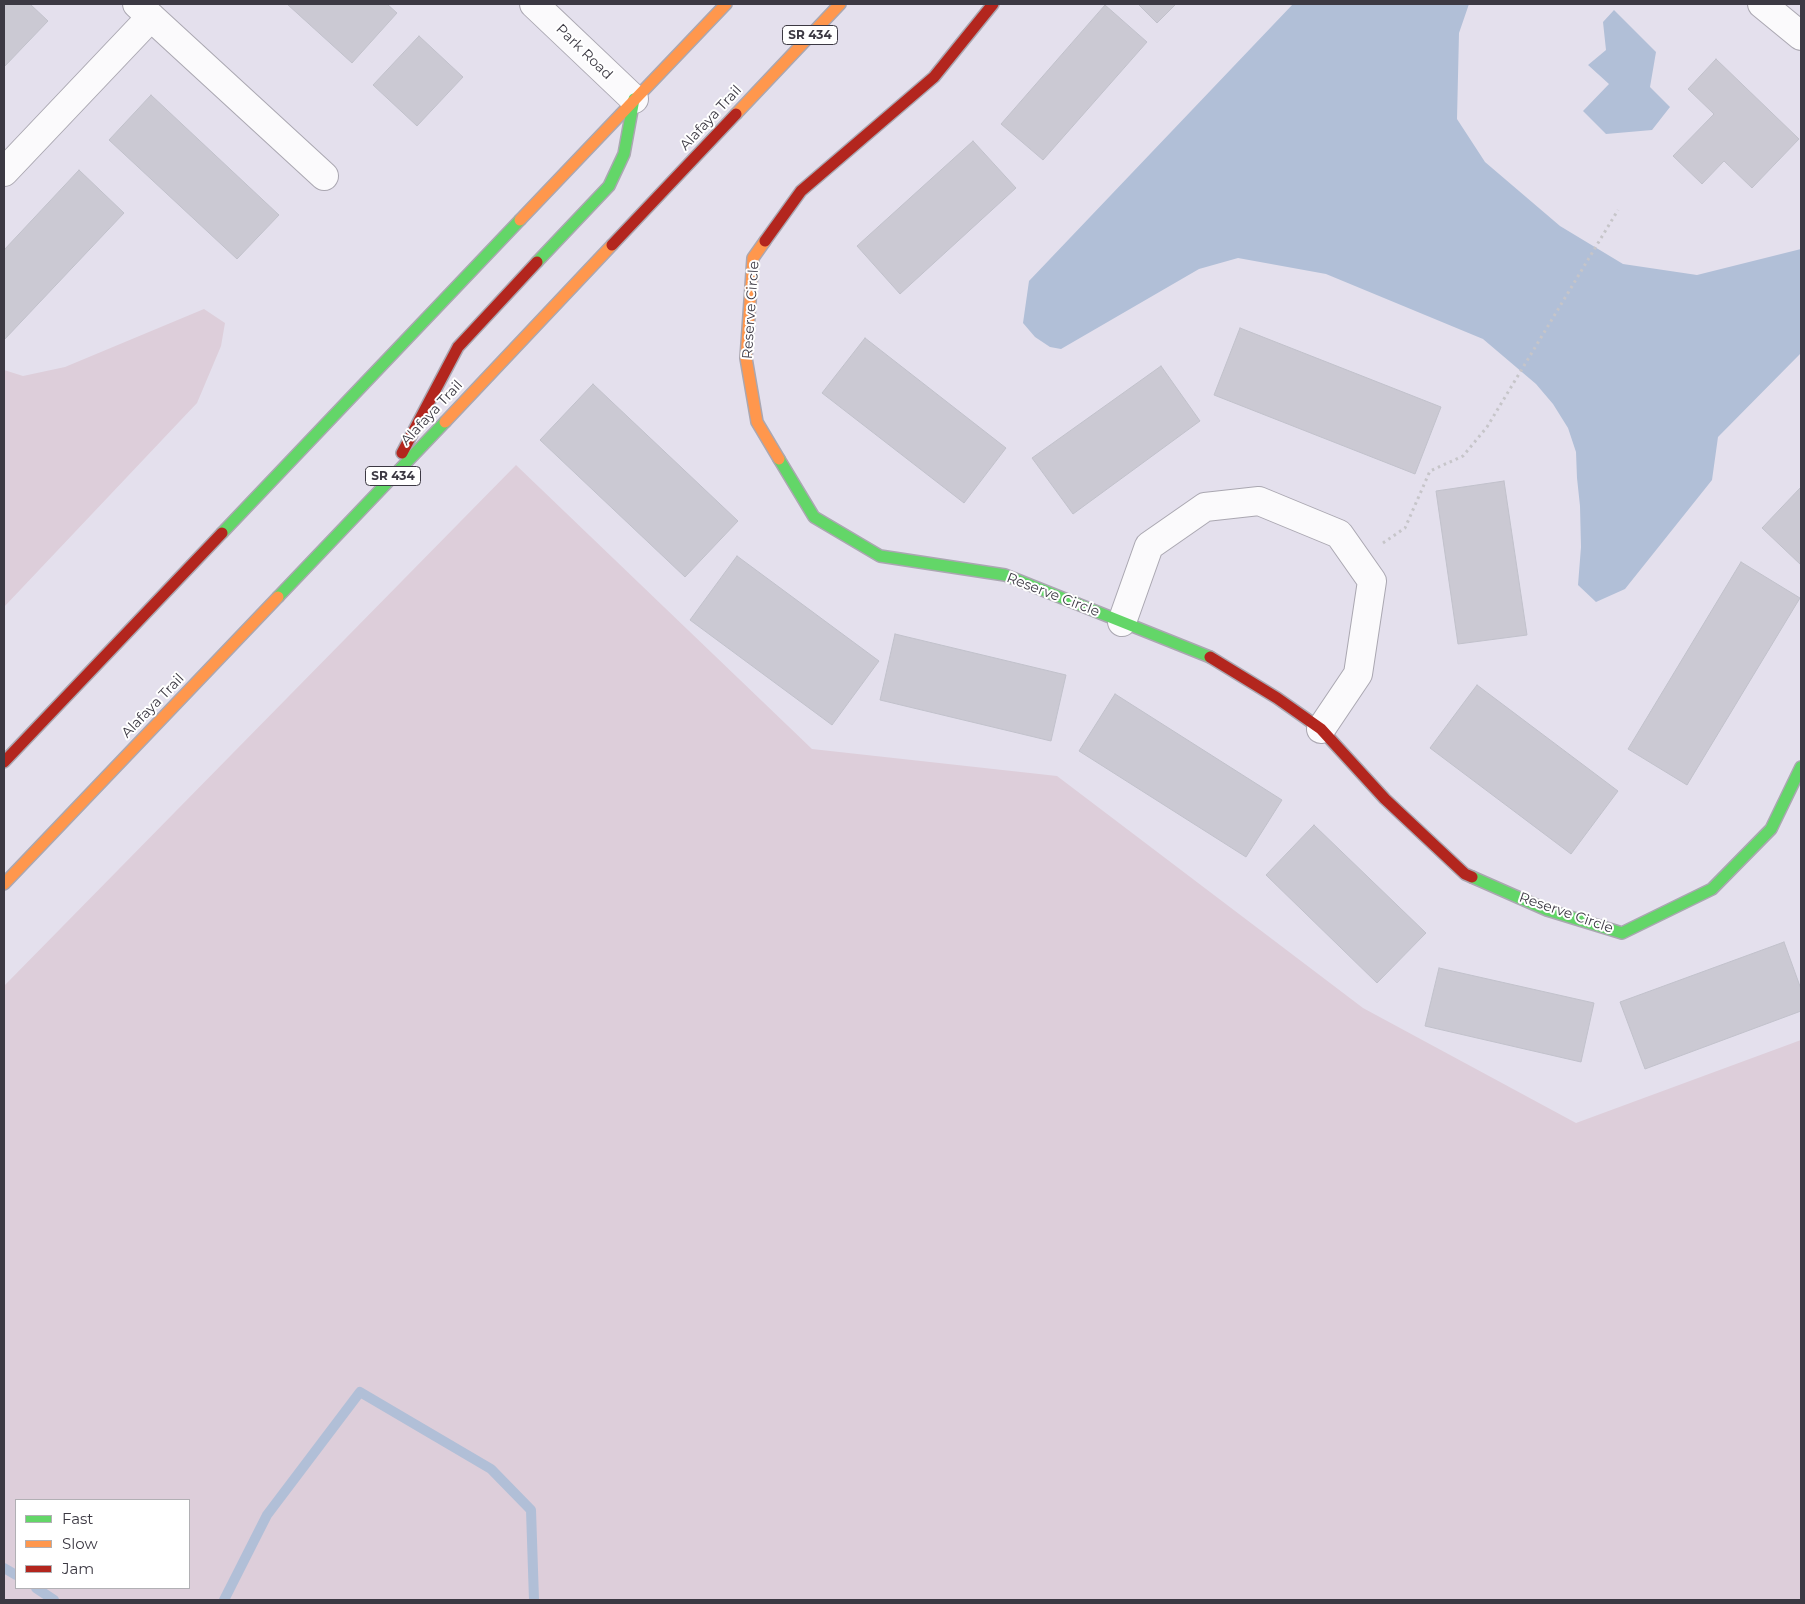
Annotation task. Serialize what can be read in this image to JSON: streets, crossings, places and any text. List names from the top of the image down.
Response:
{
  "streets": {
    "main road": ["SR 434", "Alafaya Trail", "Reserve Circle"],
    "street": ["Park Road"]
  },
  "legend": ["Fast", "Slow", "Jam"]
}
